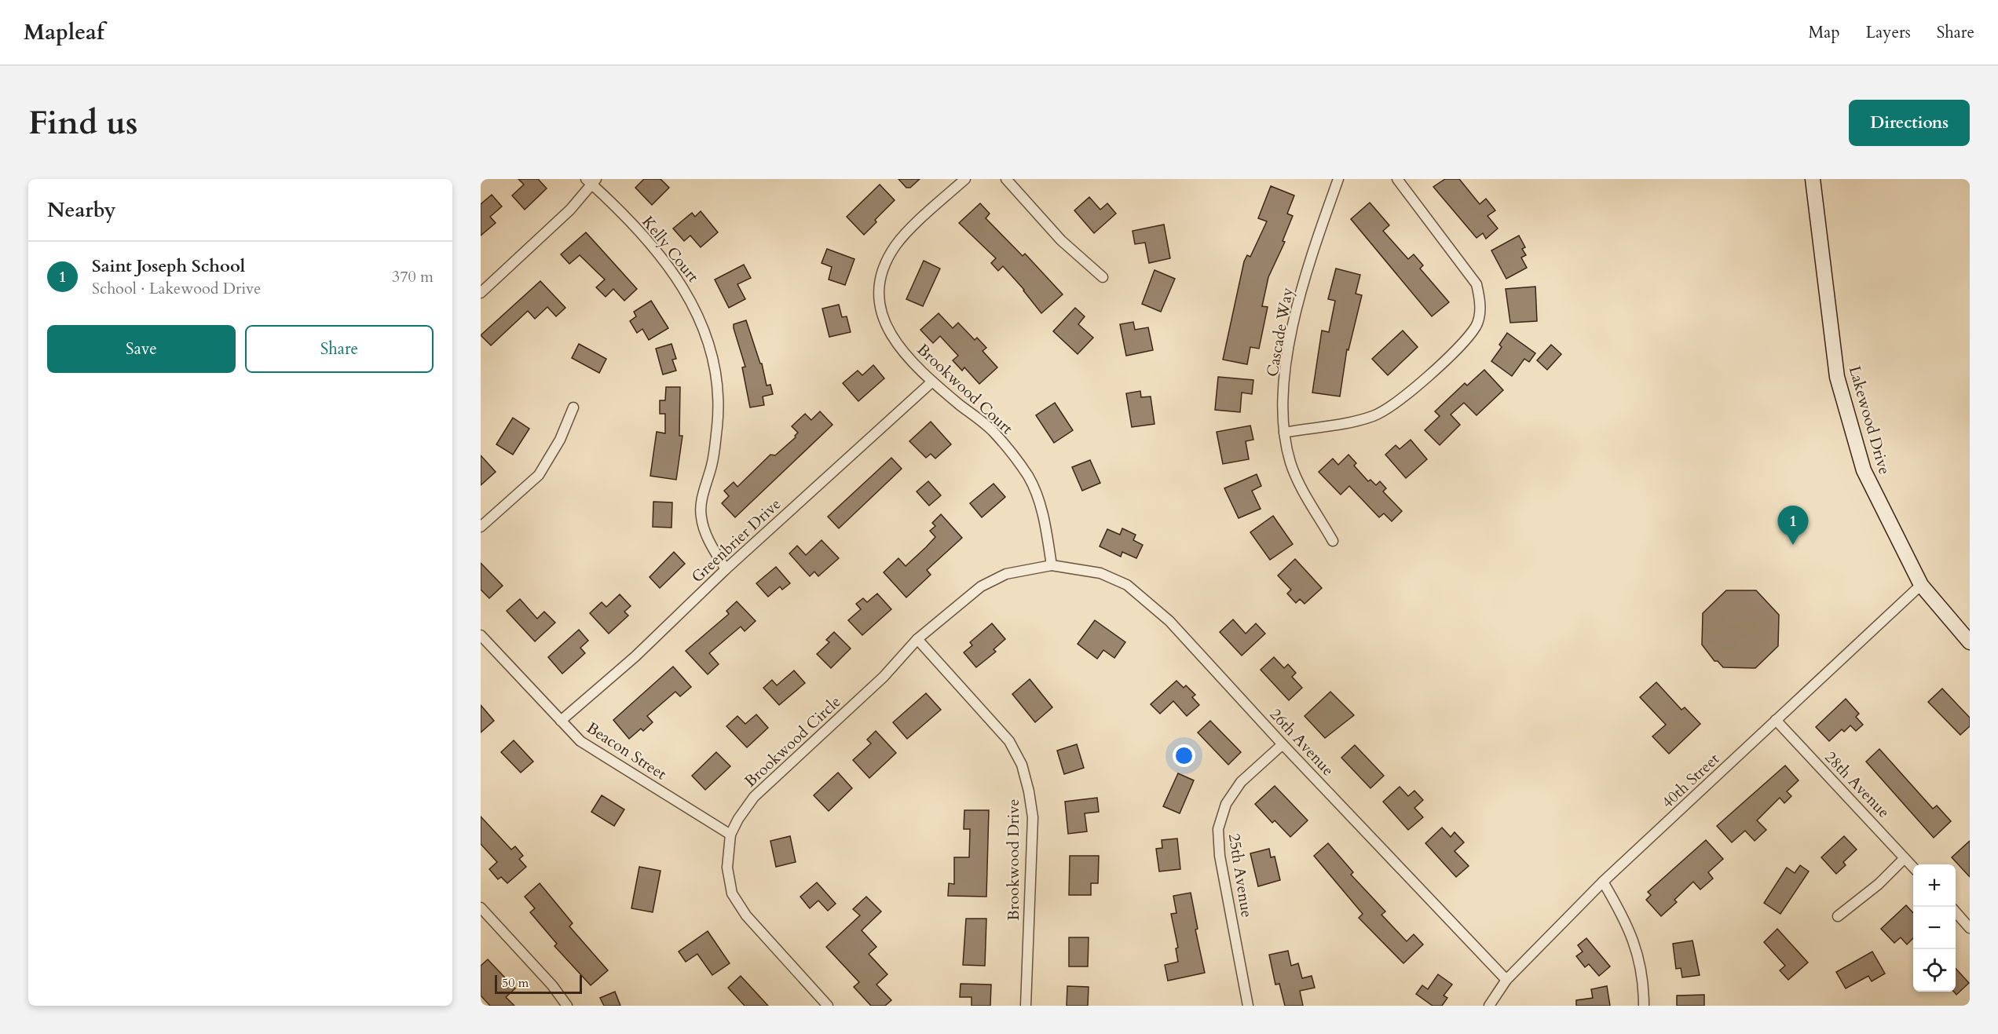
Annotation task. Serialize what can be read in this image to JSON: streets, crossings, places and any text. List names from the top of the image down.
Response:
{
  "streets": {
    "street": [
      "Kelly Court",
      "Cascade Way",
      "Brookwood Court",
      "Lakewood Drive",
      "Greenbrier Drive",
      "Brookwood Circle",
      "26th Avenue",
      "Beacon Street",
      "40th Street",
      "28th Avenue",
      "Brookwood Drive",
      "25th Avenue"
    ]
  },
  "crossings": [
    ["Kelly Court", "Greenbrier Drive"],
    ["Brookwood Court", "Greenbrier Drive"],
    ["Brookwood Court", "Brookwood Circle"],
    ["Brookwood Court", "26th Avenue"],
    ["Lakewood Drive", "40th Street"],
    ["Greenbrier Drive", "Beacon Street"],
    ["Brookwood Circle", "26th Avenue"],
    ["Brookwood Circle", "Beacon Street"],
    ["Brookwood Circle", "Brookwood Drive"],
    ["26th Avenue", "40th Street"],
    ["26th Avenue", "25th Avenue"],
    ["40th Street", "28th Avenue"]
  ],
  "scale_bar": "50 m",
  "page": {
    "header": "Mapleaf",
    "nav": ["Map", "Layers", "Share"],
    "buttons": [
      "Directions",
      ["Save", "Share"]
    ],
    "title": "Find us",
    "heading": "Nearby",
    "list": [
      {
        "mark": "1",
        "name": "Saint Joseph School",
        "note": "School · Lakewood Drive",
        "value": "370 m"
      }
    ],
    "pins": "1",
    "map_buttons": ["+", "−"],
    "scale": "50 m"
  }
}
